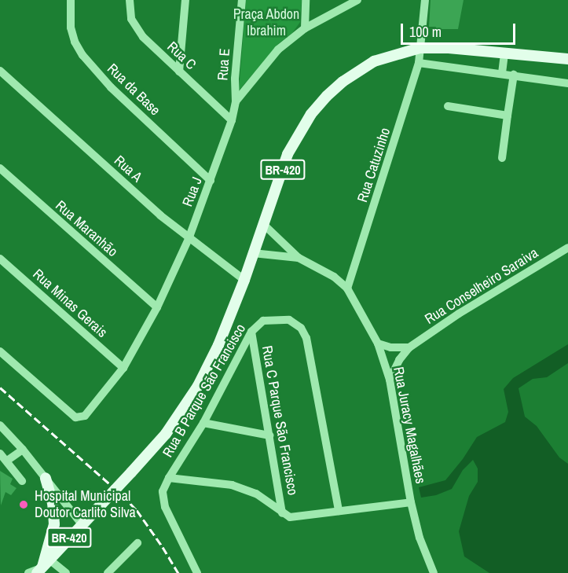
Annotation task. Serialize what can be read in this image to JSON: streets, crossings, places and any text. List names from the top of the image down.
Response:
{
  "streets": {
    "main road": ["BR-420"],
    "street": [
      "Rua C",
      "Rua E",
      "Rua da Base",
      "Rua Catuzinho",
      "Rua A",
      "Rua J",
      "Rua Maranhão",
      "Rua Conselheiro Saraiva",
      "Rua Minas Gerais",
      "Rua B Parque São Francisco",
      "Rua C Parque São Francisco",
      "Rua Juracy Magalhães"
    ]
  },
  "crossings": [
    ["Rua C", "Rua J"],
    ["Rua E", "Rua J"],
    ["Rua da Base", "Rua J"],
    ["Rua Catuzinho", "BR-420"],
    ["Rua Catuzinho", "Rua Juracy Magalhães"],
    ["Rua A", "BR-420"],
    ["Rua A", "Rua J"],
    ["Rua J", "Rua Maranhão"],
    ["Rua J", "Rua Minas Gerais"],
    ["Rua Conselheiro Saraiva", "Rua Juracy Magalhães"],
    ["Rua B Parque São Francisco", "Rua C Parque São Francisco"]
  ],
  "parks": ["Praça Abdon Ibrahim"],
  "places": ["Hospital Municipal Doutor Carlito Silva"],
  "scale_bar": "100 m"
}
